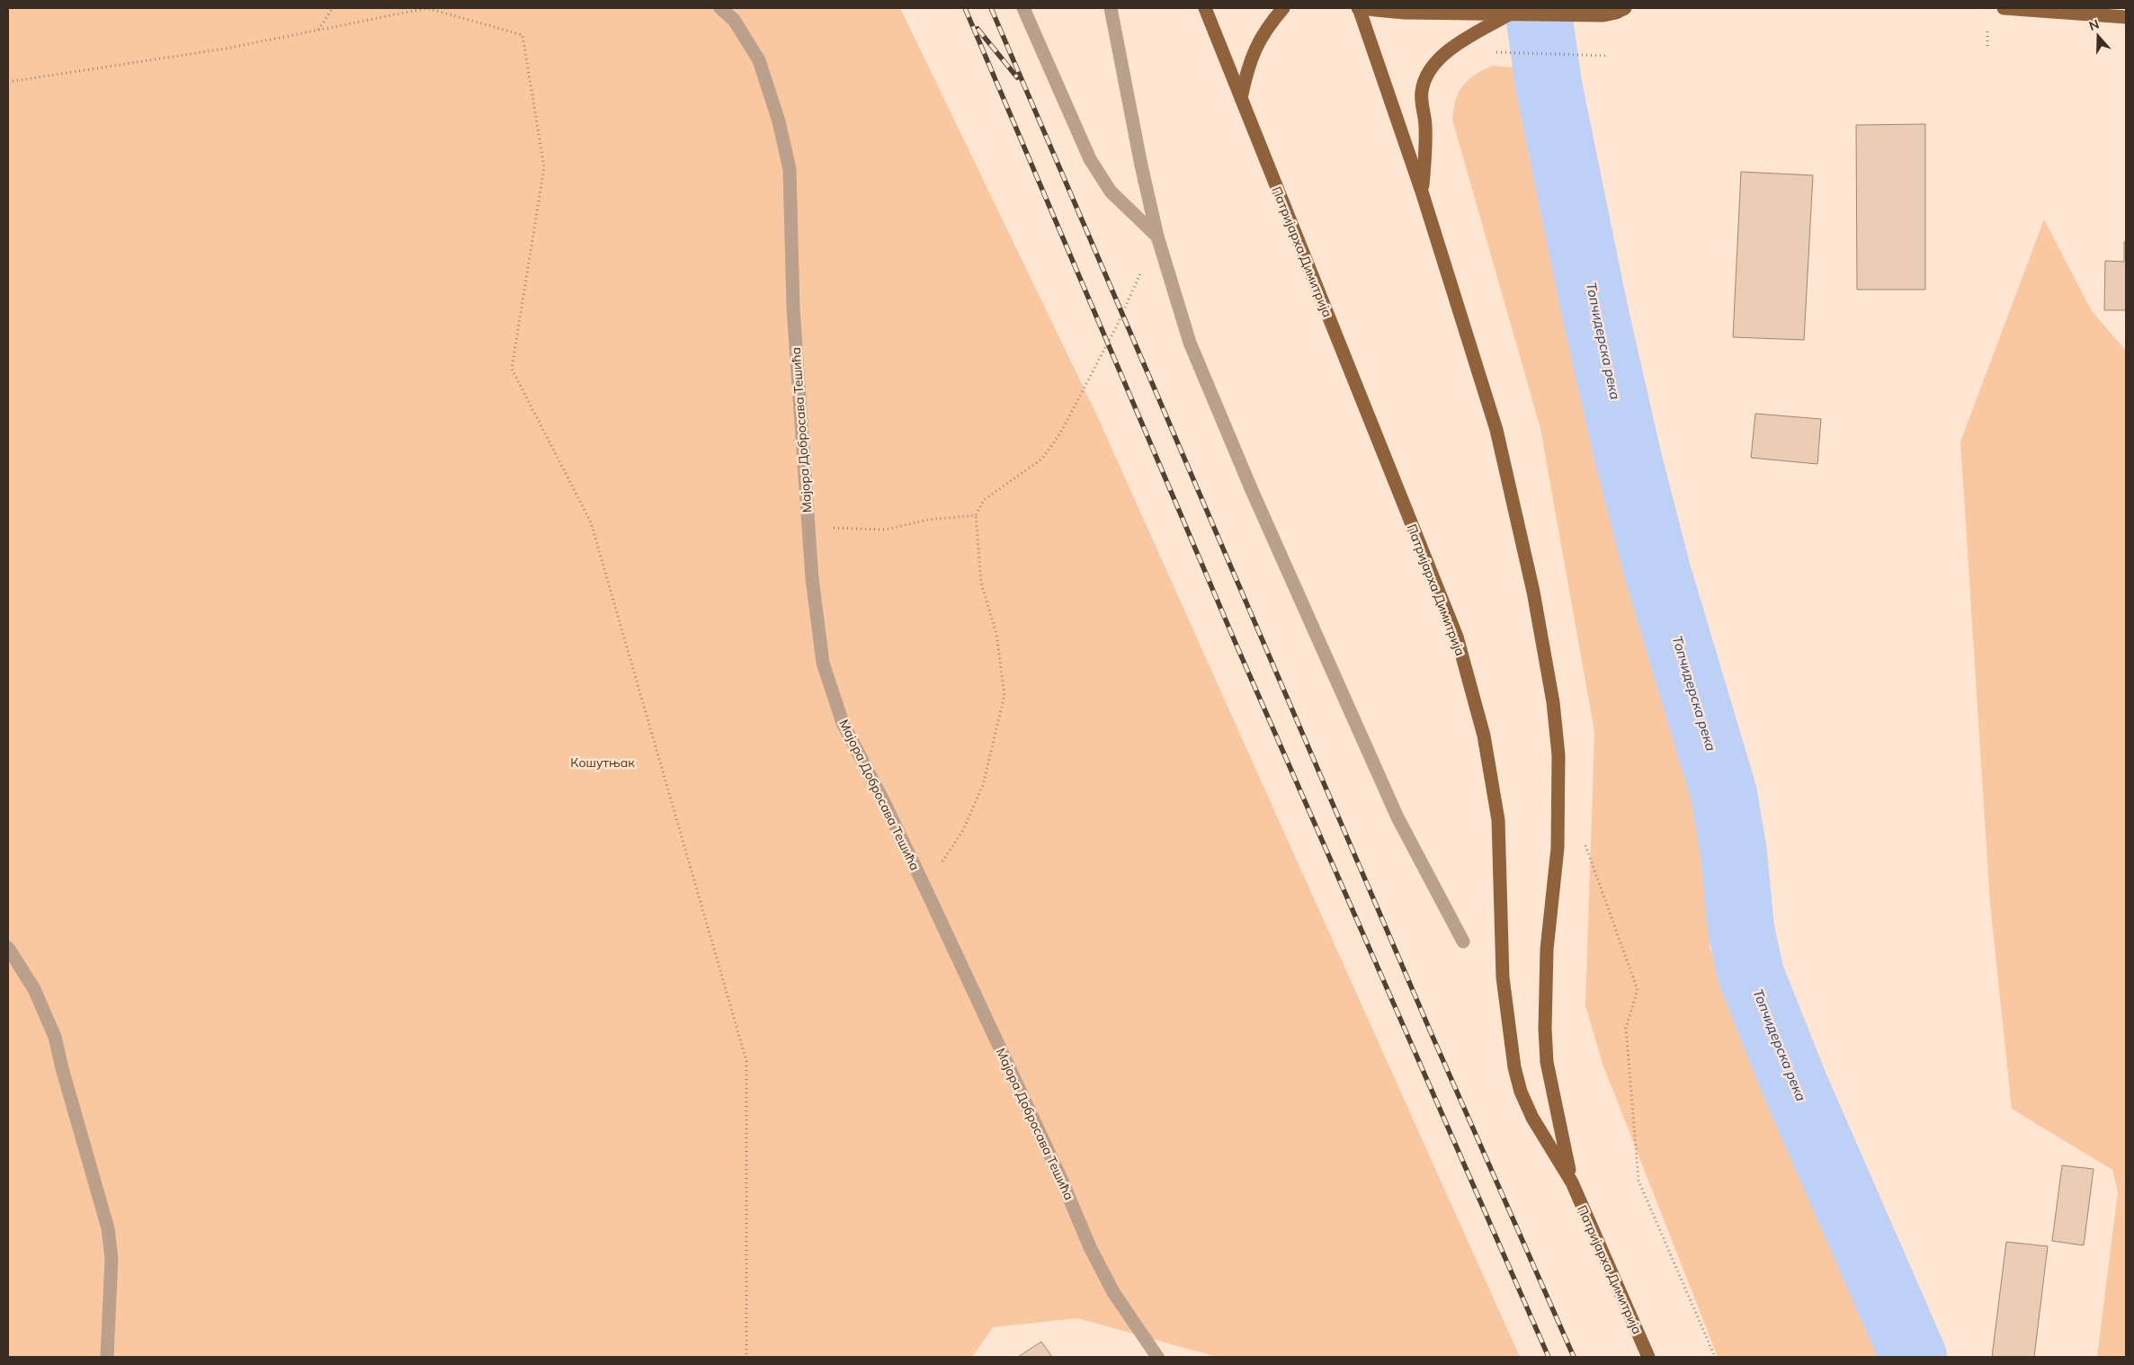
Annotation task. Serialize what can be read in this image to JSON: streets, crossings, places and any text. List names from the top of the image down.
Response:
{
  "streets": {
    "main road": ["Патријарха Димитрија"],
    "street": ["Мајора Добросава Тешића"]
  },
  "water": ["Топчидерска река"],
  "parks": ["Кошутњак"],
  "north": "top"
}
